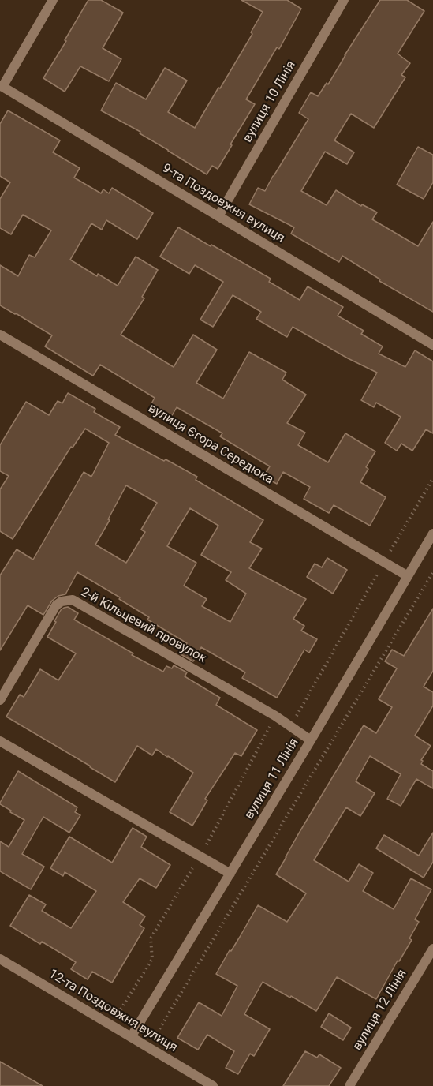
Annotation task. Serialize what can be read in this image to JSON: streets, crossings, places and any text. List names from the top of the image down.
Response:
{
  "streets": {
    "street": [
      "вулиця 10 Лінія",
      "9-та Поздовжня вулиця",
      "вулиця Єгора Середюка",
      "2-й Кільцевий провулок",
      "вулиця 11 Лінія",
      "вулиця 12 Лінія",
      "12-та Поздовжня вулиця"
    ]
  },
  "crossings": [
    ["вулиця 10 Лінія", "9-та Поздовжня вулиця"],
    ["вулиця Єгора Середюка", "вулиця 11 Лінія"],
    ["2-й Кільцевий провулок", "вулиця 11 Лінія"],
    ["вулиця 11 Лінія", "12-та Поздовжня вулиця"]
  ]
}
